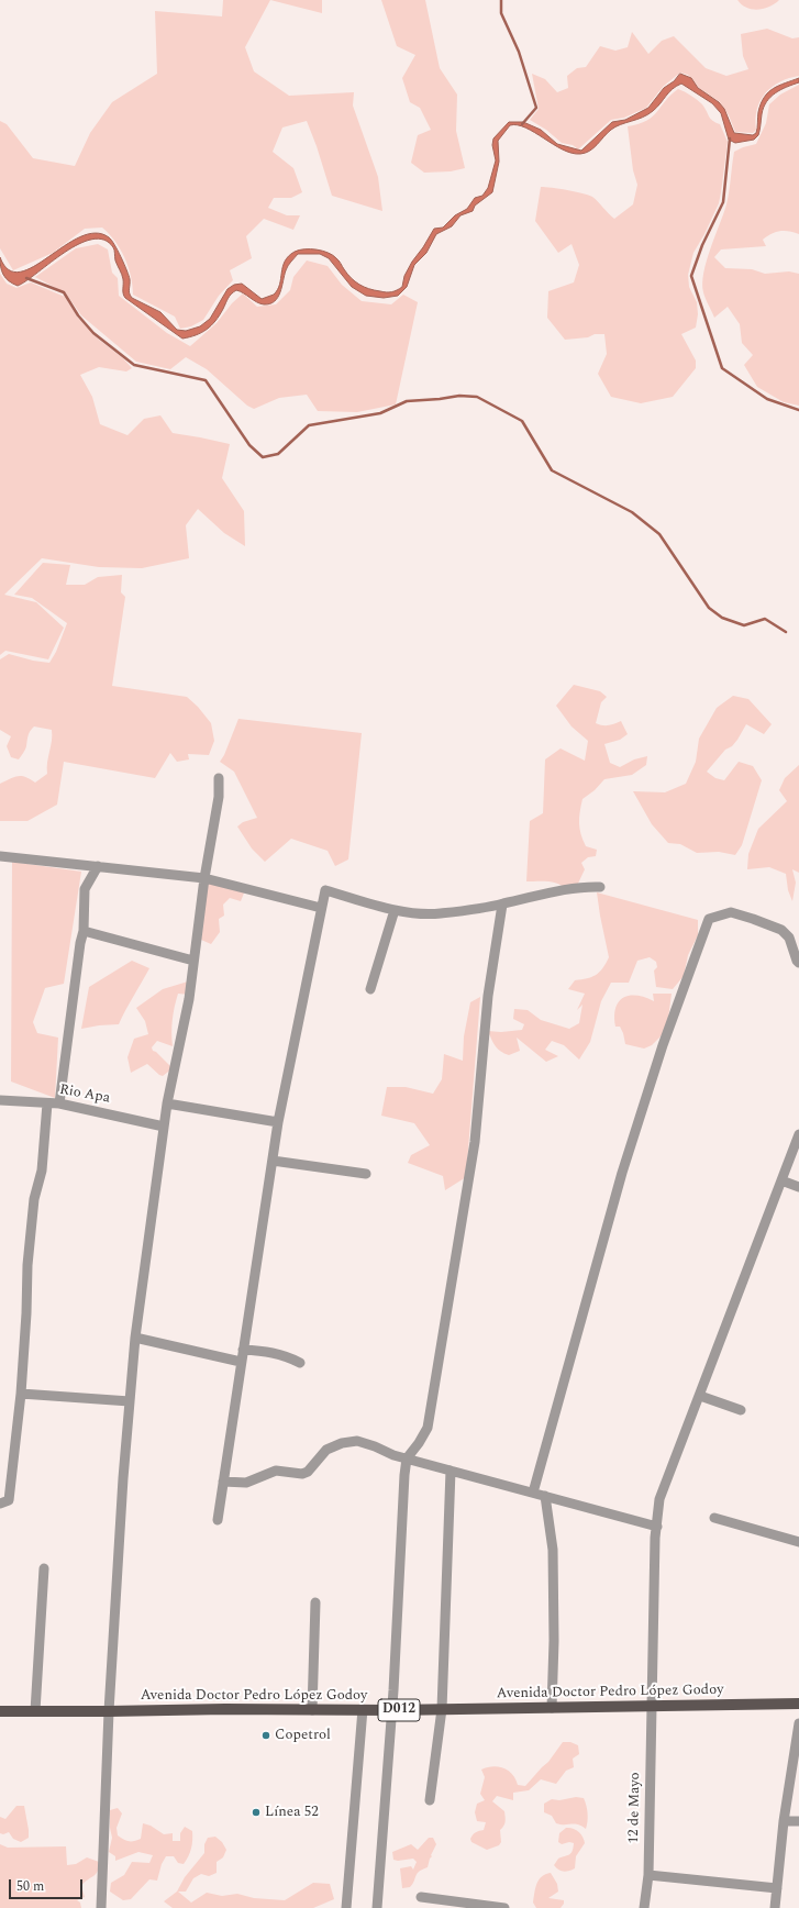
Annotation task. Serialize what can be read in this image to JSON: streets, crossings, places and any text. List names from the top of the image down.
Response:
{
  "streets": {
    "main road": ["Avenida Doctor Pedro López Godoy", "D012"],
    "street": ["Rio Apa", "12 de Mayo"]
  },
  "crossings": [
    ["Avenida Doctor Pedro López Godoy", "12 de Mayo"]
  ],
  "places": ["Copetrol", "Línea 52"],
  "scale_bar": "50 m"
}
